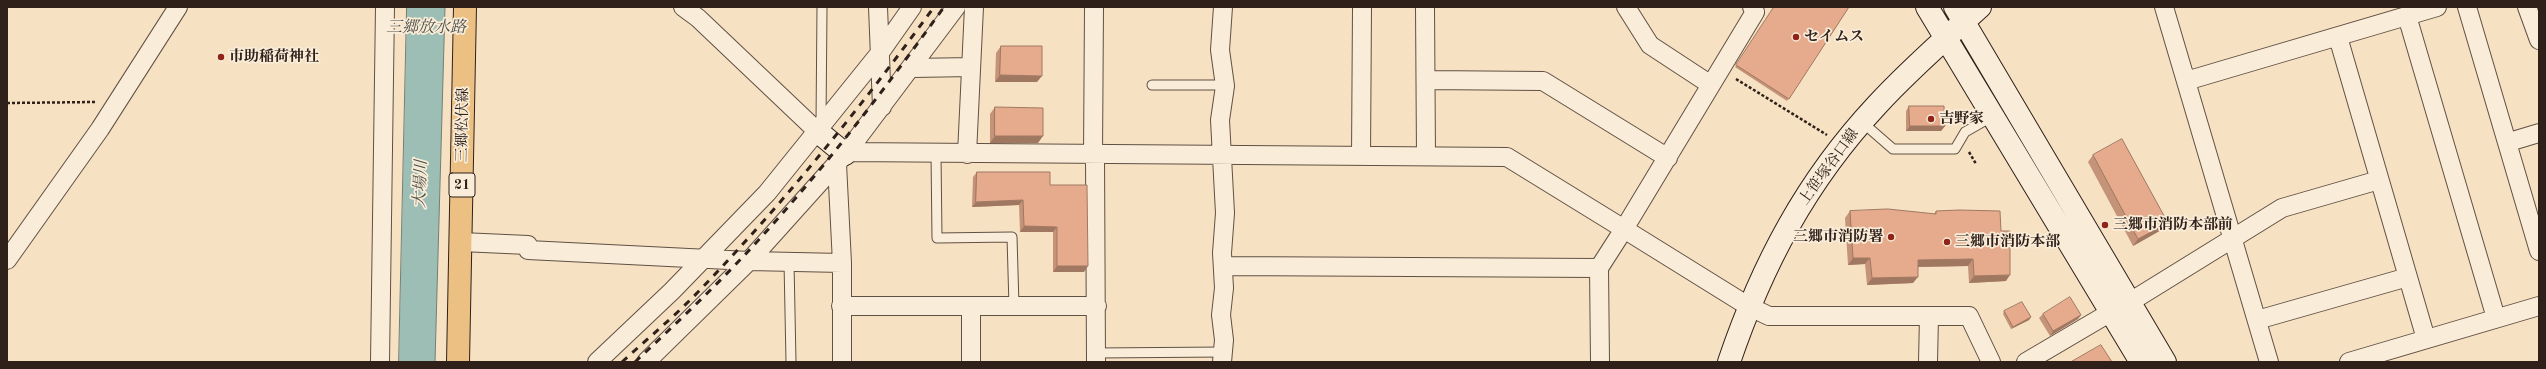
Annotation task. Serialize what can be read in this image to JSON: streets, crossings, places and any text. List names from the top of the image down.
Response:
{
  "streets": {
    "main road": ["三郷松伏線", "21"],
    "street": ["上笹塚谷口線"]
  },
  "water": ["三郷放水路", "大場川"],
  "places": [
    "セイムス",
    "市助稲荷神社",
    "吉野家",
    "三郷市消防本部前",
    "三郷市消防署",
    "三郷市消防本部"
  ]
}
